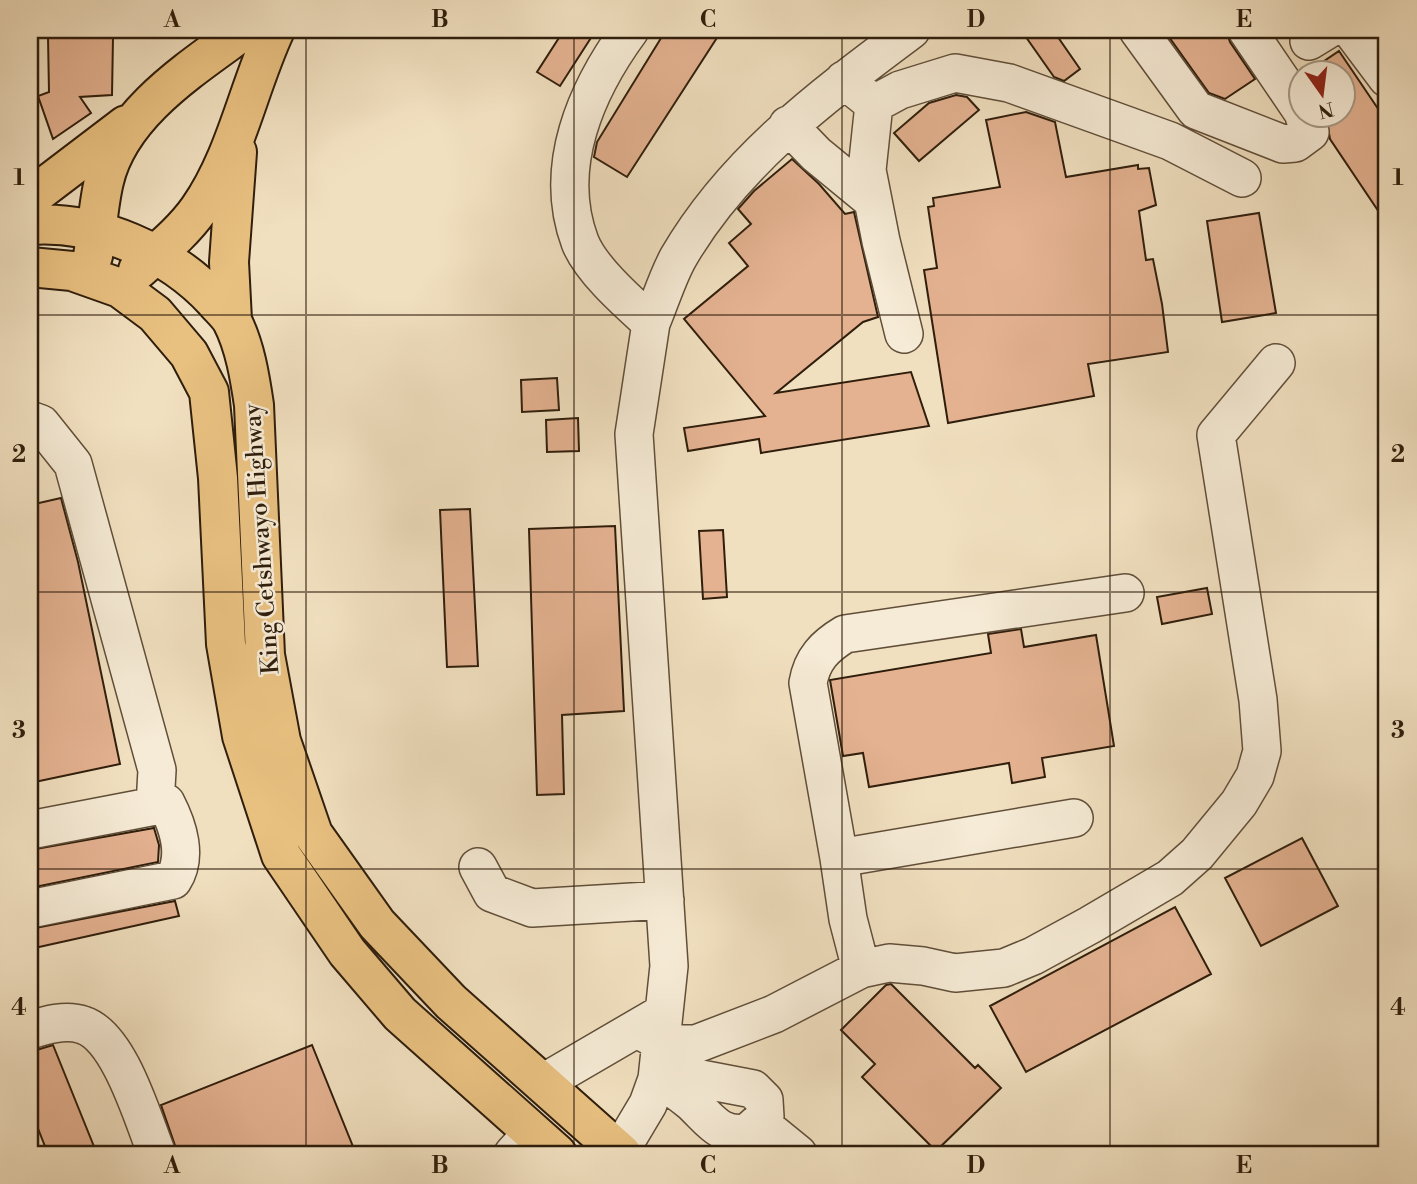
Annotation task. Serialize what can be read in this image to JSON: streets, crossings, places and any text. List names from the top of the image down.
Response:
{
  "streets": {
    "main road": ["King Cetshwayo Highway"]
  },
  "north": "bottom",
  "grid": {
    "columns": [
      "A",
      "B",
      "C",
      "D",
      "E"
    ],
    "rows": [
      "1",
      "2",
      "3",
      "4"
    ]
  }
}
